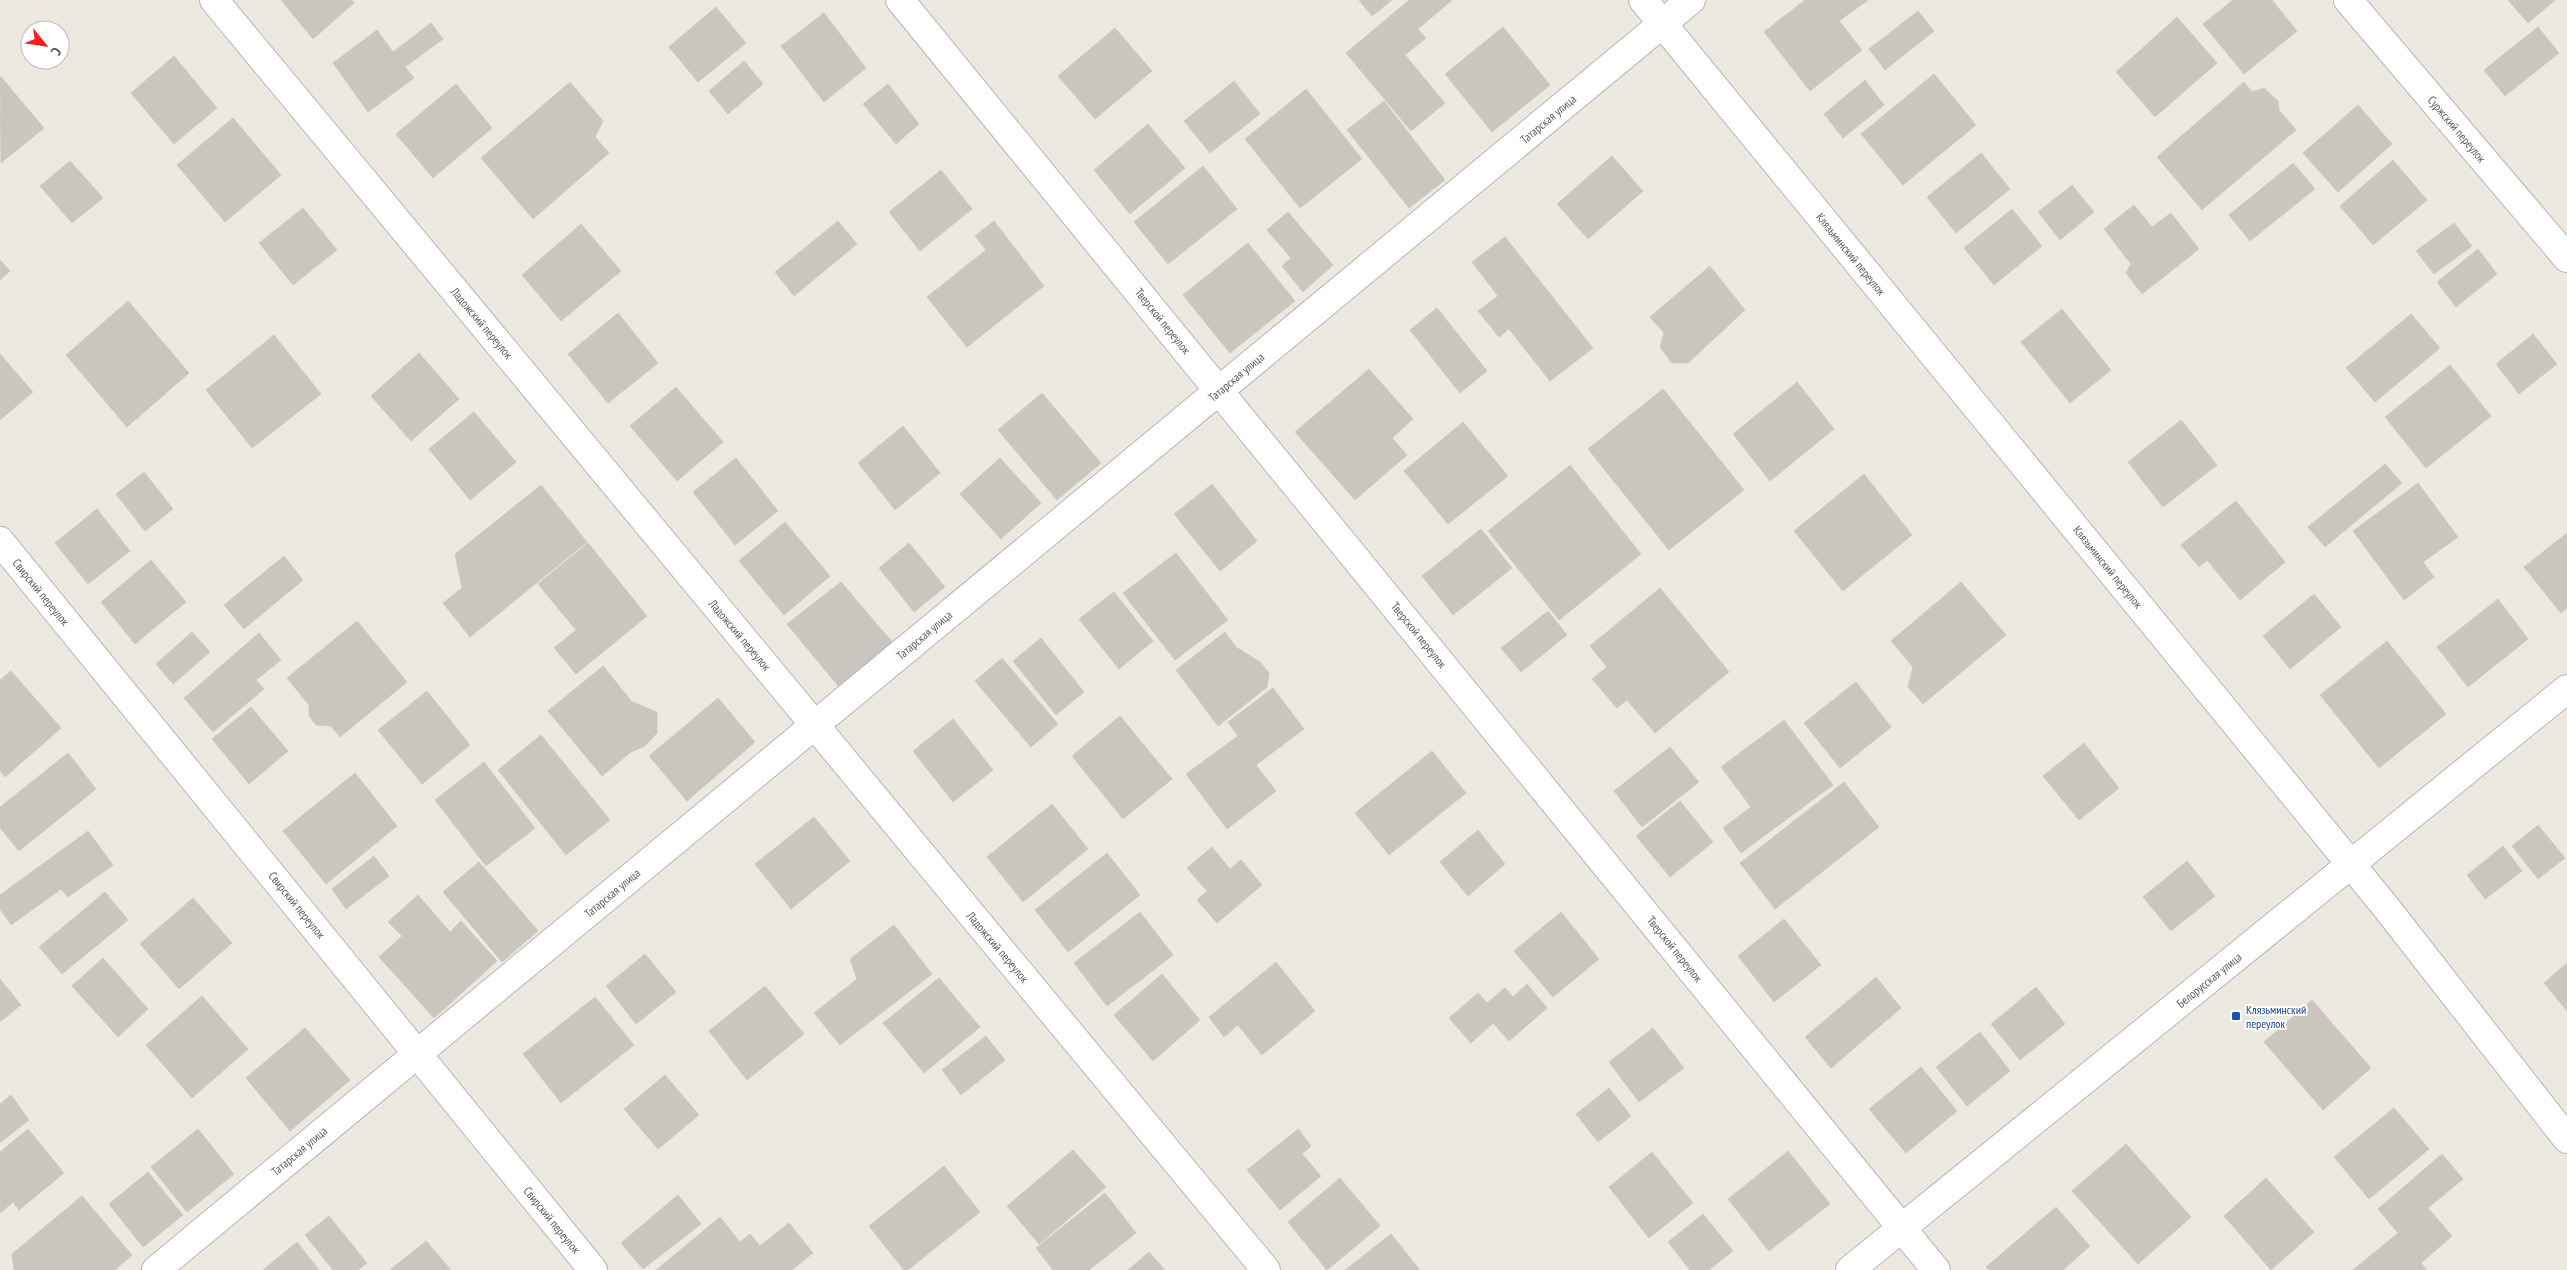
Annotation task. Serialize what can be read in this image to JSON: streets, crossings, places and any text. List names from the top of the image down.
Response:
{
  "streets": {
    "street": [
      "Татарская улица",
      "Суржский переулок",
      "Клязьминский переулок",
      "Тверской переулок",
      "Ладожский переулок",
      "Свирский переулок",
      "Белорусская улица"
    ]
  },
  "crossings": [
    ["Татарская улица", "Клязьминский переулок"],
    ["Татарская улица", "Тверской переулок"],
    ["Татарская улица", "Ладожский переулок"],
    ["Татарская улица", "Свирский переулок"],
    ["Клязьминский переулок", "Белорусская улица"],
    ["Тверской переулок", "Белорусская улица"]
  ],
  "places": {
    "transit": ["Клязьминский переулок"]
  },
  "north": "bottom right"
}
